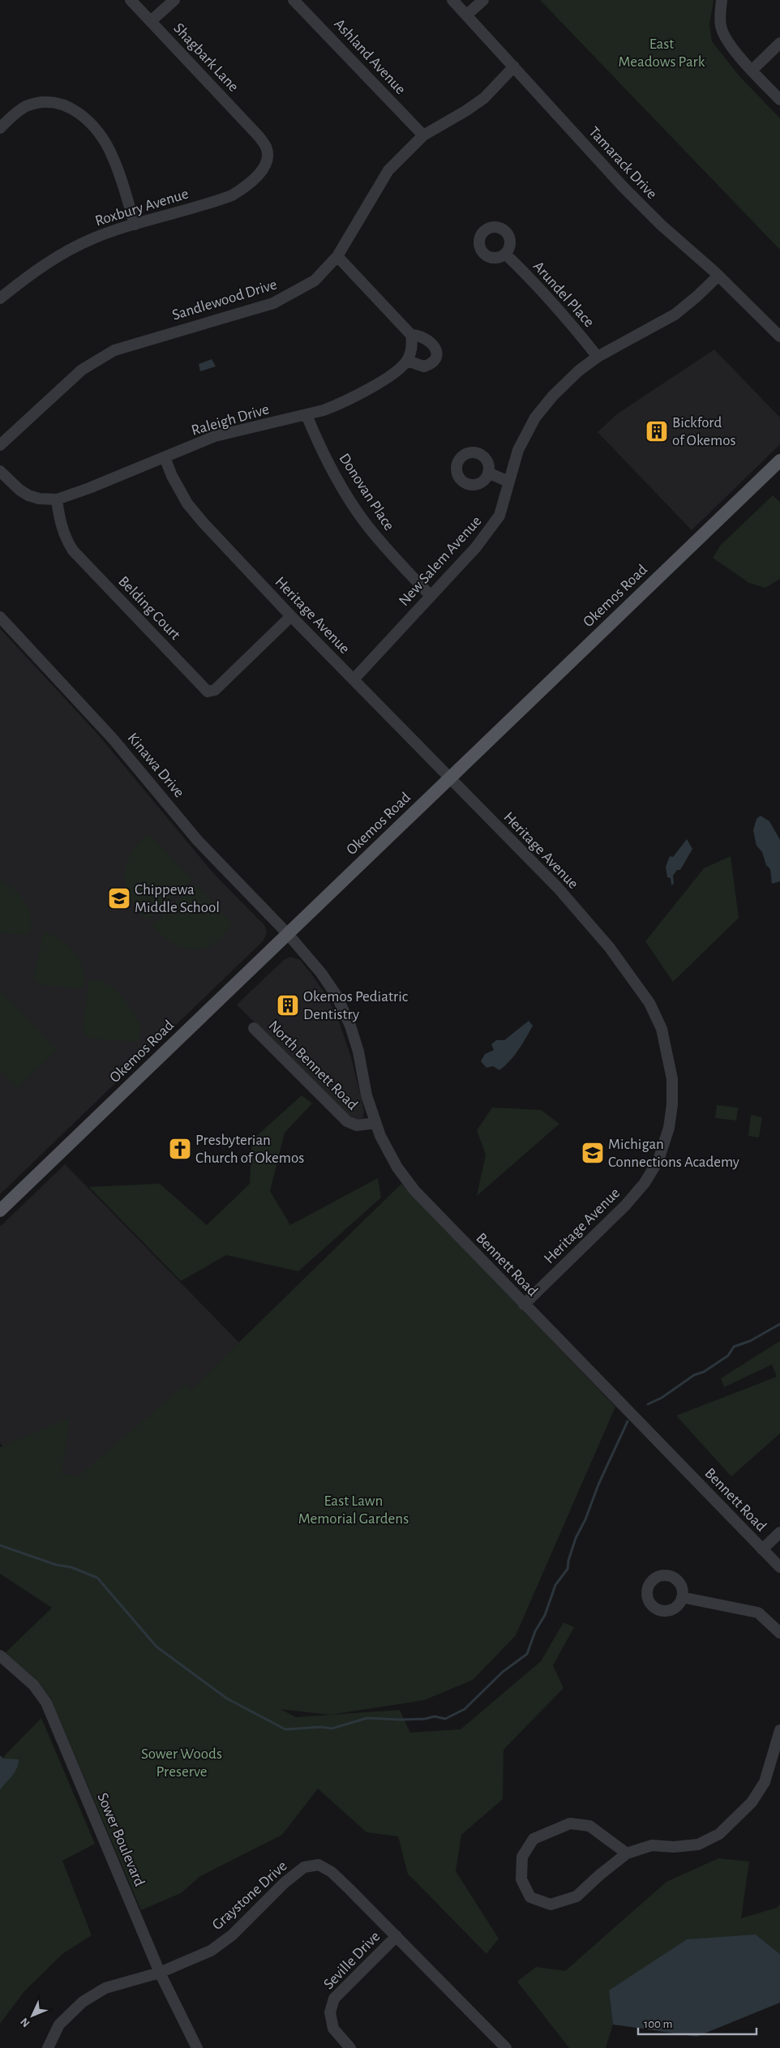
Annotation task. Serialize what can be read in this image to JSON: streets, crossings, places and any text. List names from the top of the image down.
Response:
{
  "streets": {
    "main road": ["Okemos Road"],
    "street": [
      "Ashland Avenue",
      "Shagbark Lane",
      "Tamarack Drive",
      "Roxbury Avenue",
      "Arundel Place",
      "Sandlewood Drive",
      "Raleigh Drive",
      "Donovan Place",
      "New Salem Avenue",
      "Belding Court",
      "Heritage Avenue",
      "Kinawa Drive",
      "North Bennett Road",
      "Bennett Road",
      "Sower Boulevard",
      "Graystone Drive",
      "Seville Drive"
    ]
  },
  "crossings": [
    ["Ashland Avenue", "Sandlewood Drive"],
    ["Shagbark Lane", "Roxbury Avenue"],
    ["Tamarack Drive", "Sandlewood Drive"],
    ["Tamarack Drive", "New Salem Avenue"],
    ["Arundel Place", "New Salem Avenue"],
    ["Raleigh Drive", "Donovan Place"],
    ["Raleigh Drive", "Belding Court"],
    ["Raleigh Drive", "Heritage Avenue"],
    ["Donovan Place", "New Salem Avenue"],
    ["New Salem Avenue", "Heritage Avenue"],
    ["Okemos Road", "Heritage Avenue"],
    ["Okemos Road", "Kinawa Drive"],
    ["Okemos Road", "Bennett Road"],
    ["Belding Court", "Heritage Avenue"],
    ["Heritage Avenue", "Bennett Road"],
    ["Kinawa Drive", "Bennett Road"],
    ["North Bennett Road", "Bennett Road"],
    ["Sower Boulevard", "Graystone Drive"],
    ["Graystone Drive", "Seville Drive"]
  ],
  "parks": ["East Meadows Park", "East Lawn Memorial Gardens", "Sower Woods Preserve"],
  "places": {
    "building": ["Bickford of Okemos", "Okemos Pediatric Dentistry"],
    "school or university": ["Chippewa Middle School", "Michigan Connections Academy"],
    "church": ["Presbyterian Church of Okemos"]
  },
  "scale_bar": "100 m",
  "north": "bottom left"
}
